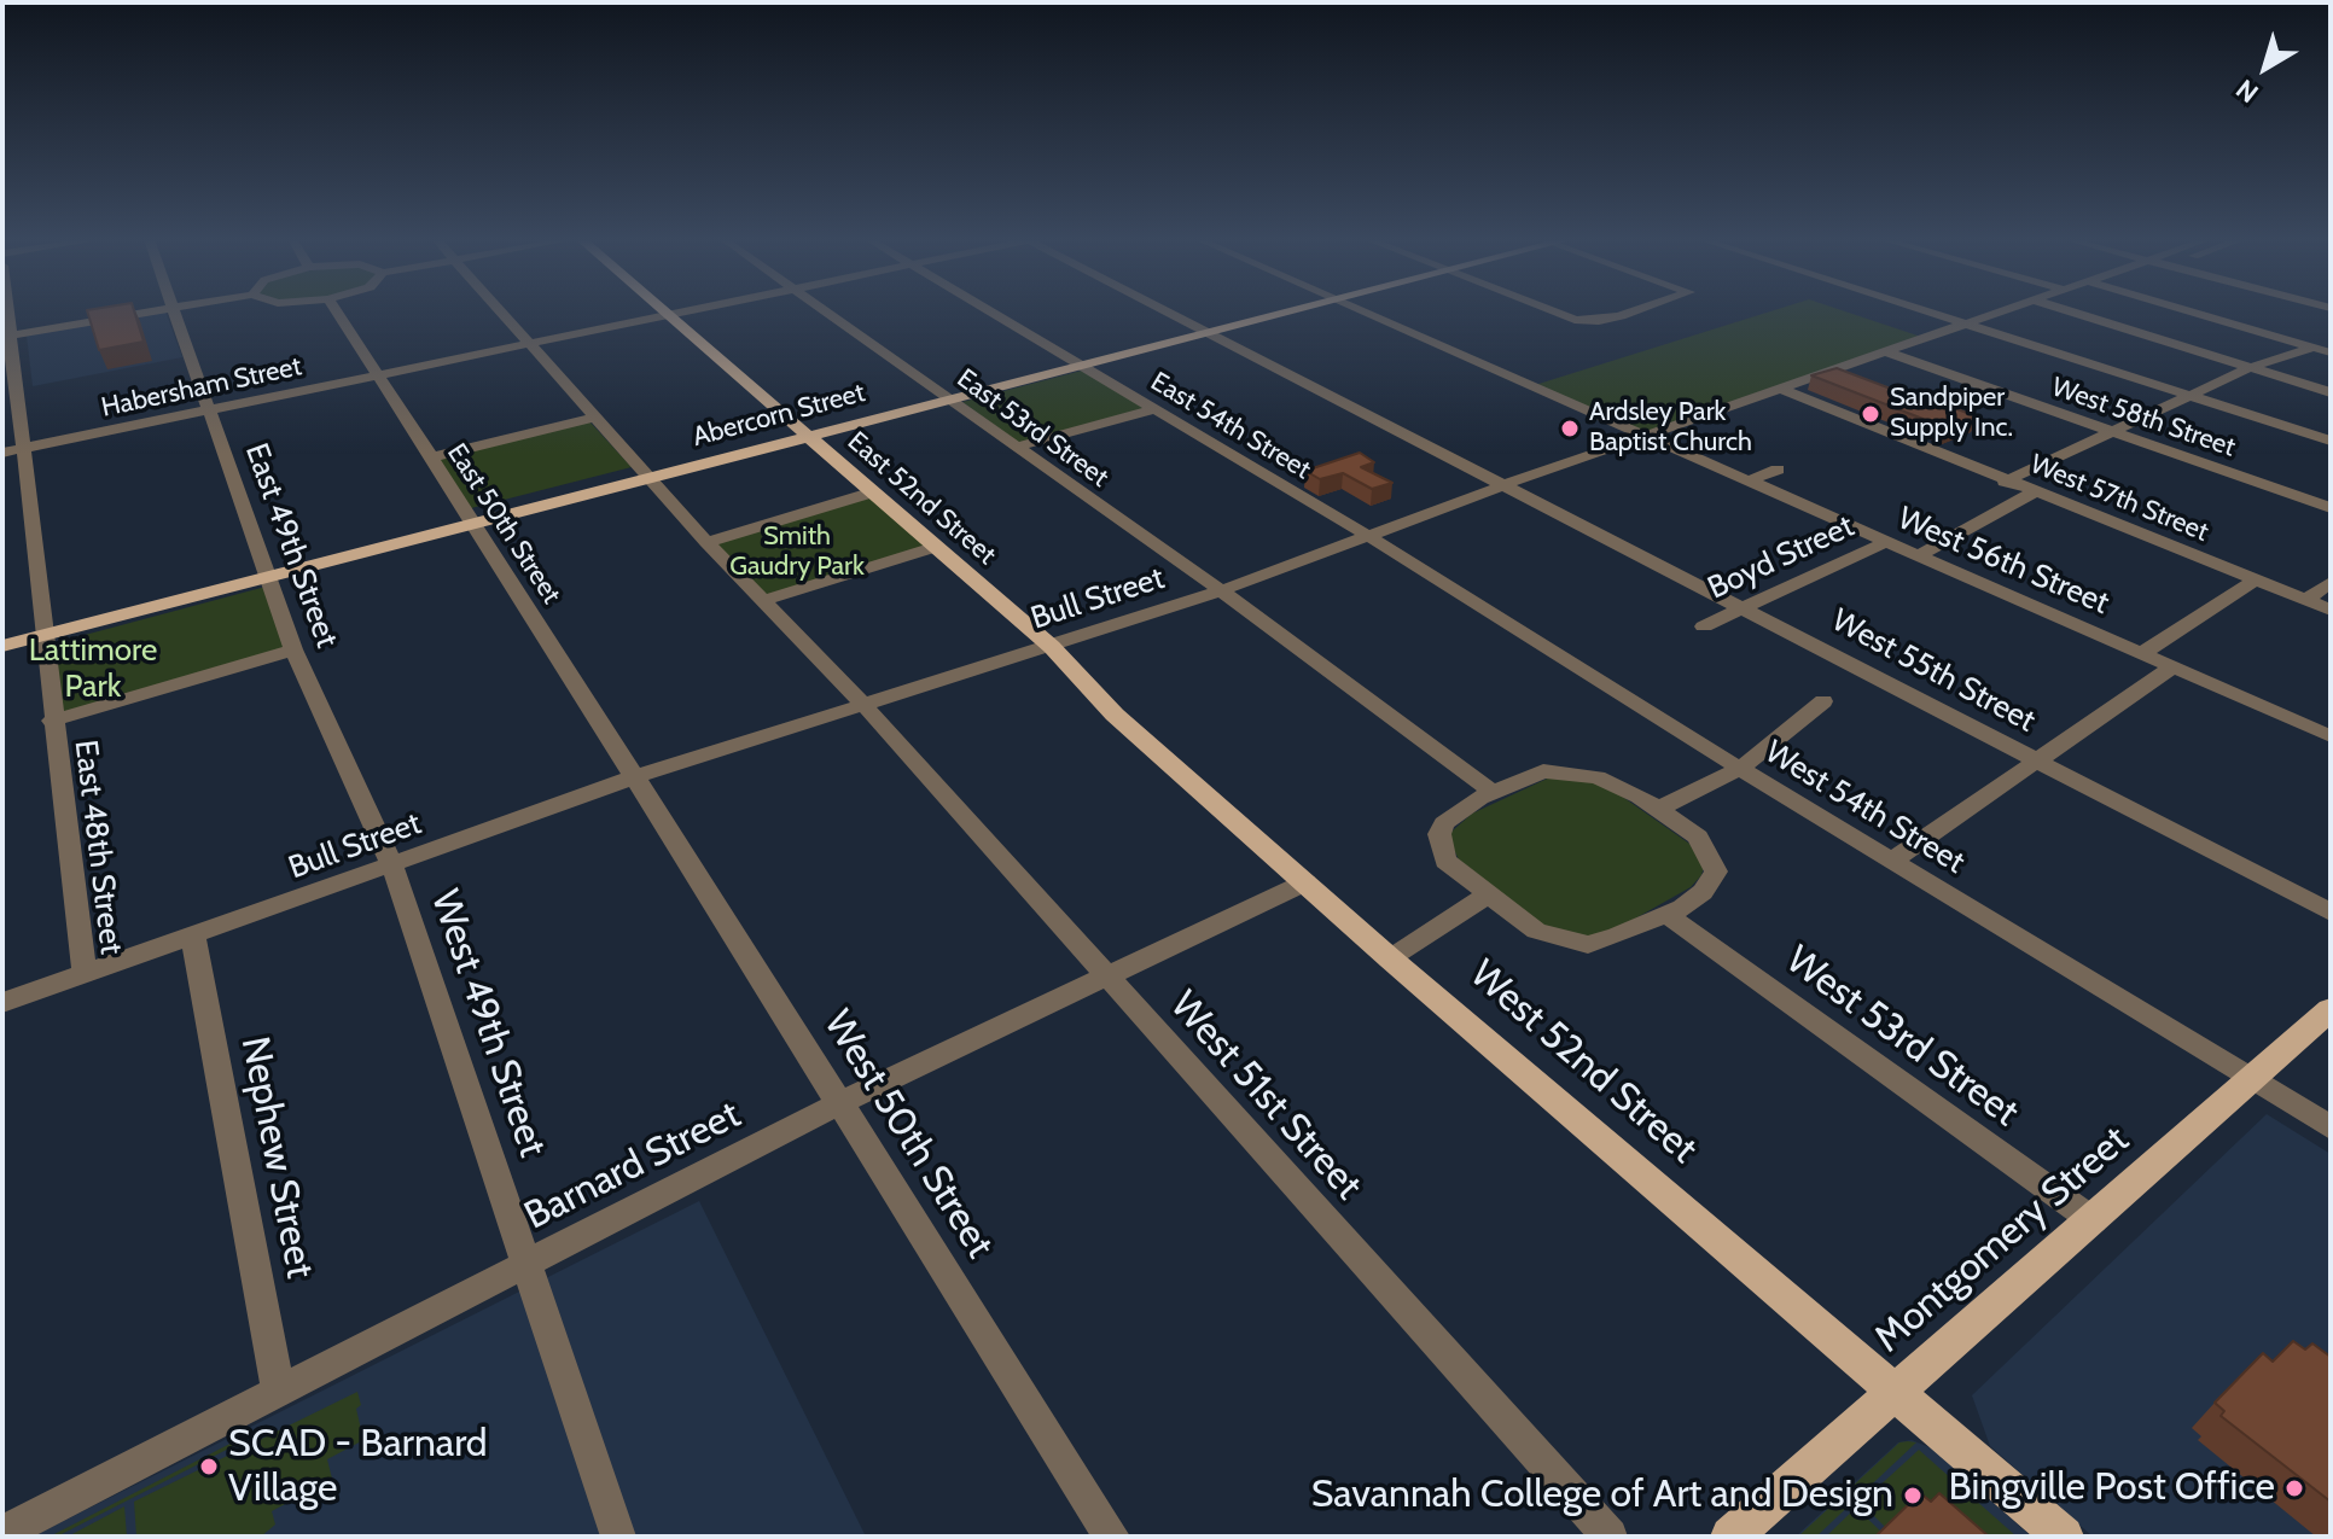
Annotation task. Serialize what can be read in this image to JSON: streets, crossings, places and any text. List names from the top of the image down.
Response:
{
  "streets": {
    "main road": [
      "Abercorn Street",
      "East 52nd Street",
      "West 52nd Street",
      "Montgomery Street"
    ],
    "street": [
      "Habersham Street",
      "West 58th Street",
      "East 54th Street",
      "East 53rd Street",
      "West 57th Street",
      "East 50th Street",
      "East 49th Street",
      "Boyd Street",
      "West 56th Street",
      "Bull Street",
      "West 55th Street",
      "West 54th Street",
      "East 48th Street",
      "West 49th Street",
      "West 53rd Street",
      "West 51st Street",
      "West 50th Street",
      "Nephew Street",
      "Barnard Street"
    ]
  },
  "crossings": [
    ["Habersham Street", "East 52nd Street"],
    ["Habersham Street", "East 50th Street"],
    ["Habersham Street", "East 49th Street"],
    ["Habersham Street", "East 48th Street"],
    ["Habersham Street", "West 51st Street"],
    ["Abercorn Street", "East 54th Street"],
    ["Abercorn Street", "East 53rd Street"],
    ["Abercorn Street", "East 52nd Street"],
    ["Abercorn Street", "East 50th Street"],
    ["Abercorn Street", "East 49th Street"],
    ["Abercorn Street", "West 55th Street"],
    ["Abercorn Street", "East 48th Street"],
    ["Abercorn Street", "West 51st Street"],
    ["West 58th Street", "Bull Street"],
    ["East 54th Street", "Bull Street"],
    ["East 54th Street", "West 54th Street"],
    ["East 53rd Street", "Bull Street"],
    ["East 52nd Street", "Bull Street"],
    ["East 52nd Street", "West 52nd Street"],
    ["West 57th Street", "Bull Street"],
    ["East 50th Street", "Bull Street"],
    ["East 50th Street", "West 50th Street"],
    ["East 49th Street", "Bull Street"],
    ["East 49th Street", "West 49th Street"],
    ["Boyd Street", "West 56th Street"],
    ["Boyd Street", "West 55th Street"],
    ["West 56th Street", "Bull Street"],
    ["Bull Street", "West 55th Street"],
    ["Bull Street", "West 54th Street"],
    ["Bull Street", "East 48th Street"],
    ["Bull Street", "West 49th Street"],
    ["Bull Street", "West 52nd Street"],
    ["Bull Street", "West 51st Street"],
    ["Bull Street", "West 50th Street"],
    ["Bull Street", "Nephew Street"],
    ["West 54th Street", "Montgomery Street"],
    ["West 49th Street", "Barnard Street"],
    ["West 53rd Street", "Montgomery Street"],
    ["West 52nd Street", "Barnard Street"],
    ["West 52nd Street", "Montgomery Street"],
    ["West 51st Street", "Barnard Street"],
    ["West 50th Street", "Barnard Street"],
    ["Nephew Street", "Barnard Street"]
  ],
  "parks": ["Smith Gaudry Park", "Lattimore Park"],
  "places": [
    "Sandpiper Supply Inc.",
    "Ardsley Park Baptist Church",
    "SCAD - Barnard Village",
    "Bingville Post Office",
    "Savannah College of Art and Design"
  ],
  "north": "bottom left"
}
